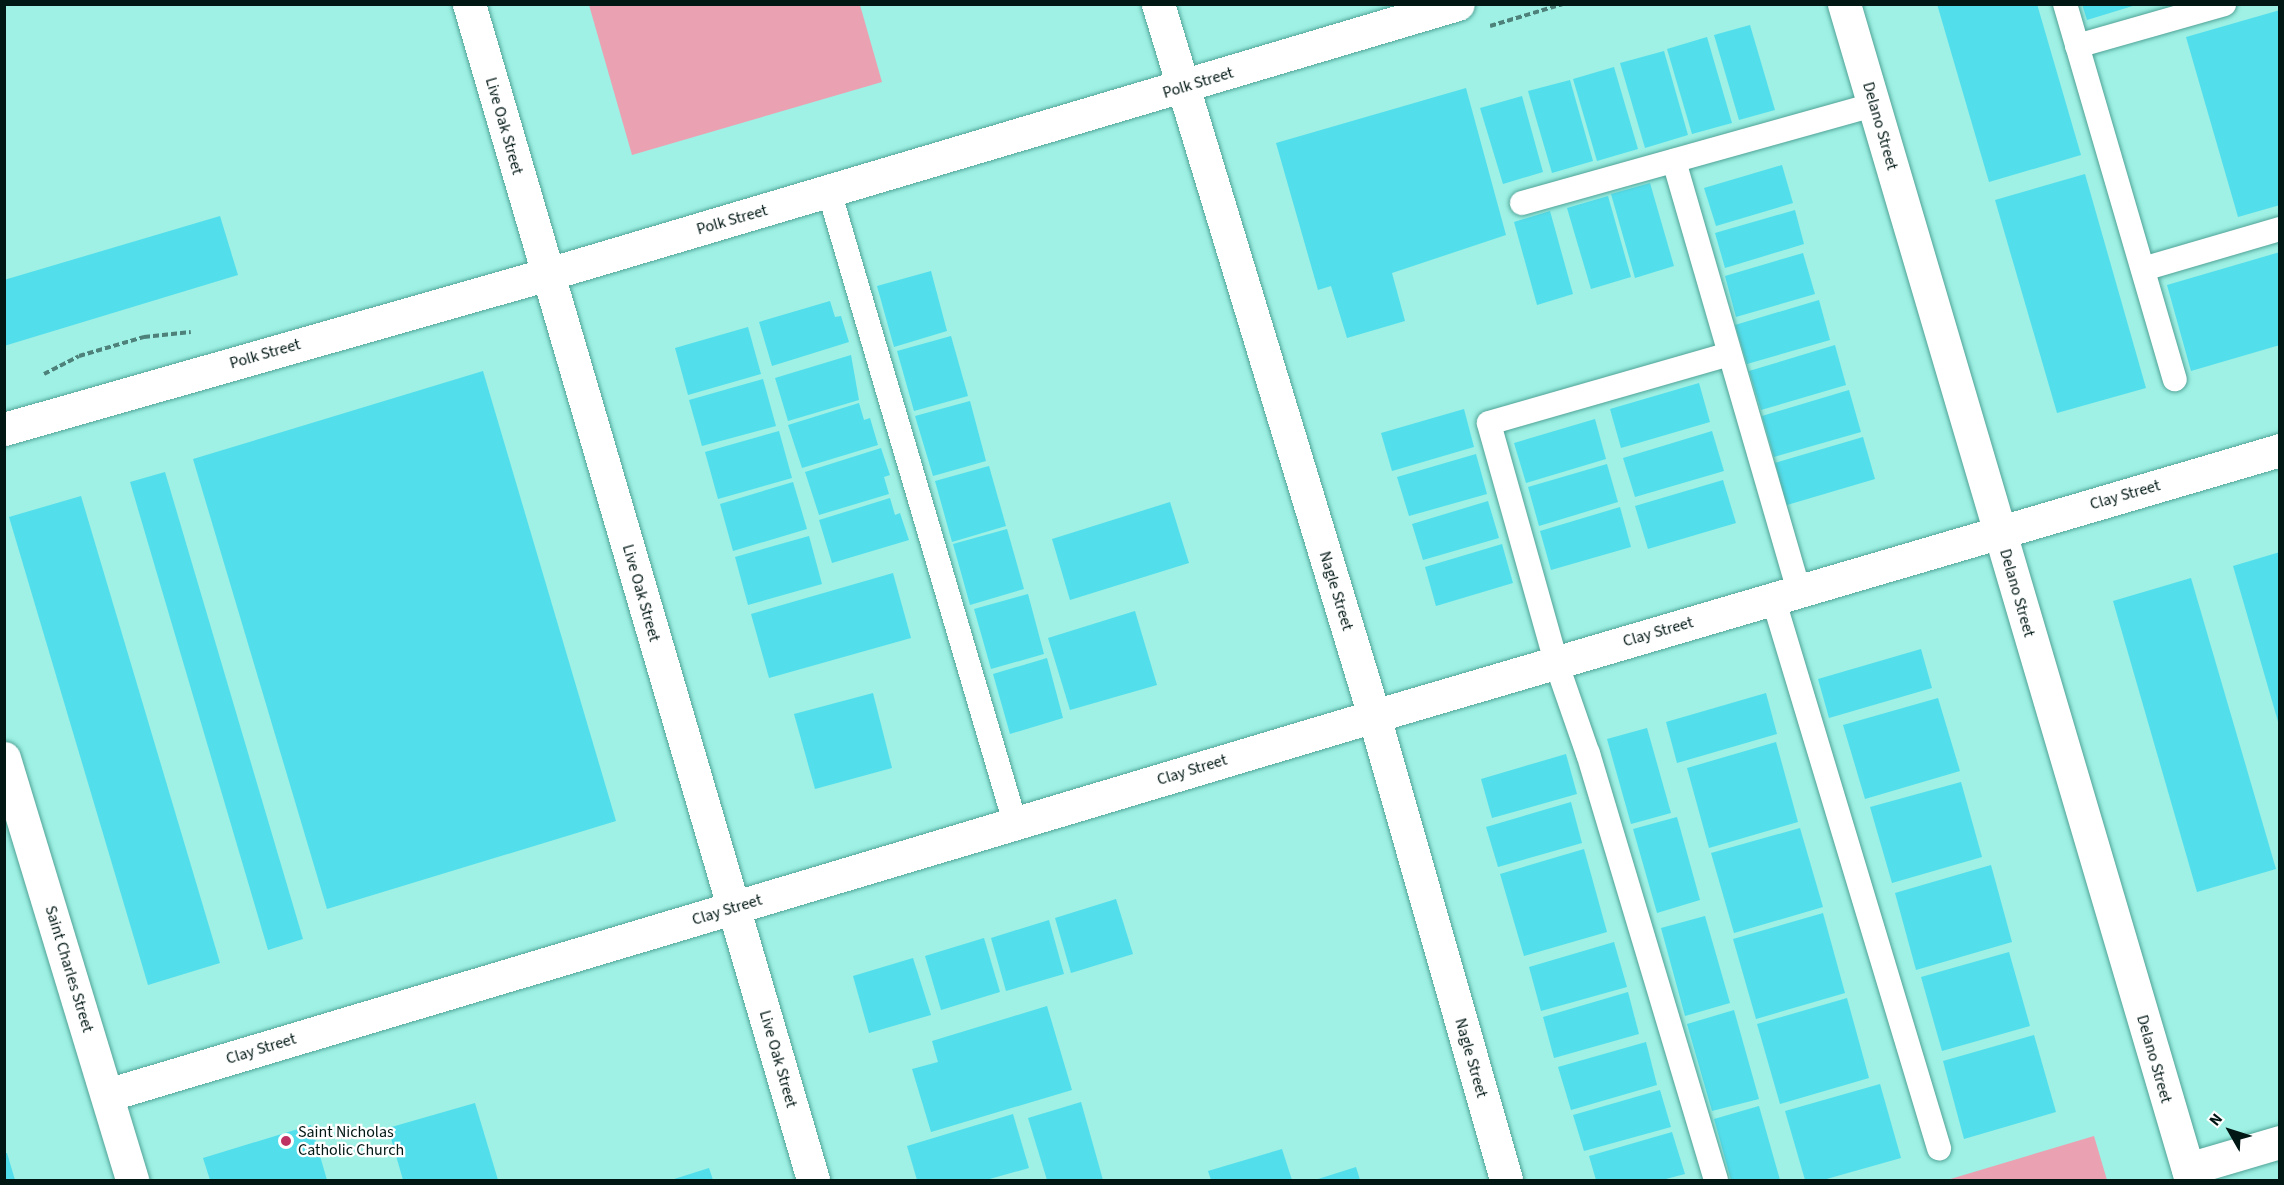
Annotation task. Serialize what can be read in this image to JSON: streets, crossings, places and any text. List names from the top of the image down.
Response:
{
  "streets": {
    "street": [
      "Polk Street",
      "Live Oak Street",
      "Delano Street",
      "Clay Street",
      "Nagle Street",
      "Saint Charles Street"
    ]
  },
  "crossings": [
    ["Polk Street", "Live Oak Street"],
    ["Polk Street", "Nagle Street"],
    ["Live Oak Street", "Clay Street"],
    ["Delano Street", "Clay Street"],
    ["Clay Street", "Nagle Street"],
    ["Clay Street", "Saint Charles Street"]
  ],
  "places": ["Saint Nicholas Catholic Church"],
  "north": "top left"
}
